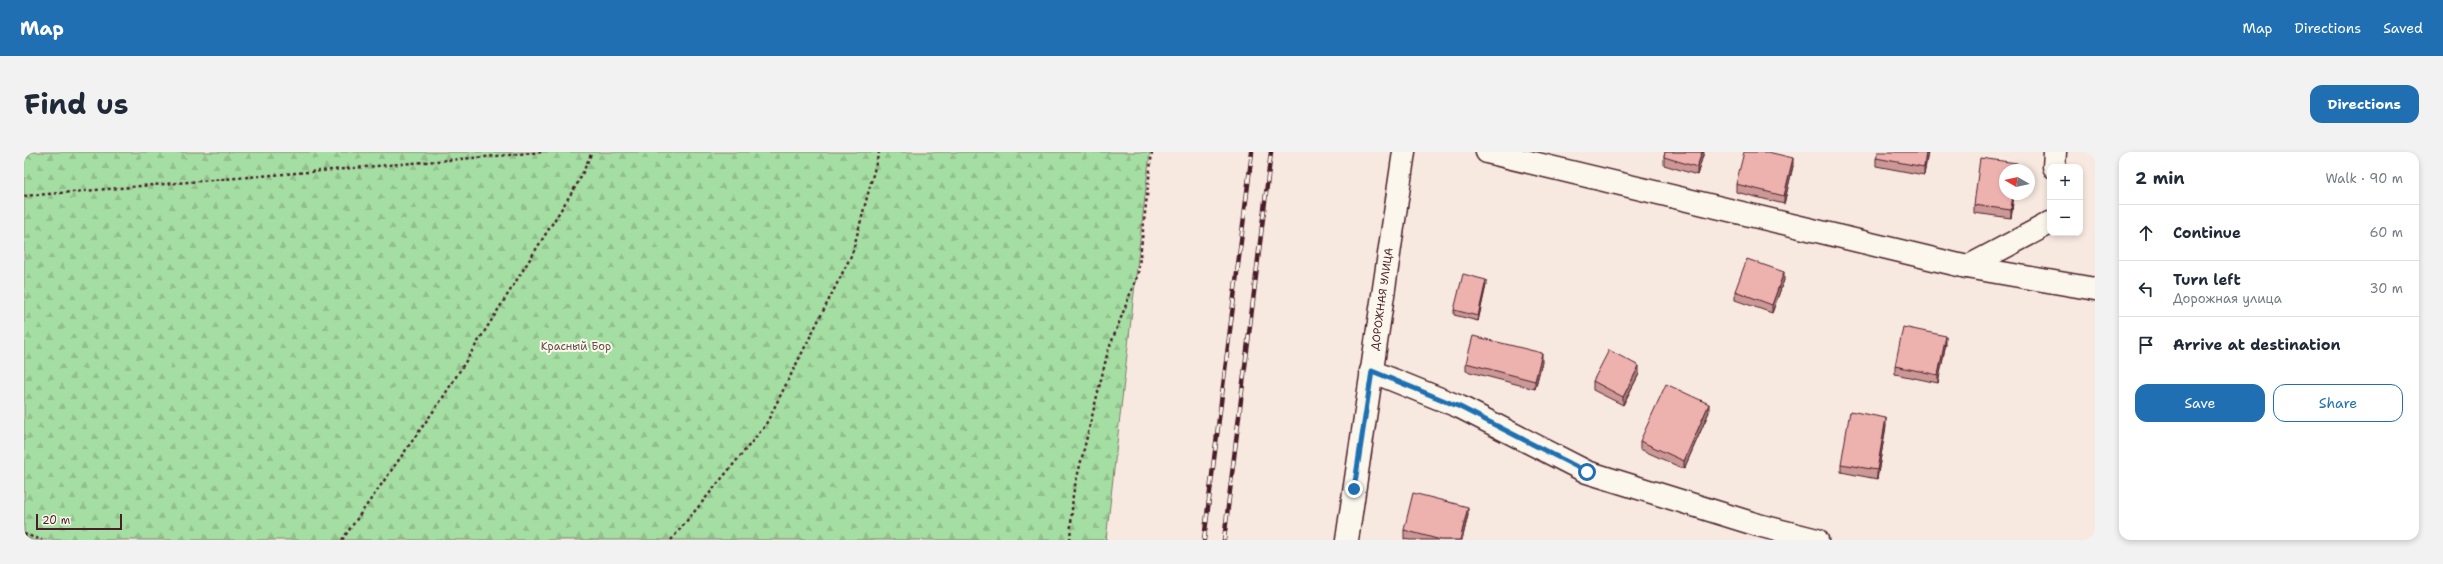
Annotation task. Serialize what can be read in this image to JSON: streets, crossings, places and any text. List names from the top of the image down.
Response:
{
  "streets": {
    "street": ["ДОРОЖНАЯ УЛИЦА"]
  },
  "parks": ["Красный Бор"],
  "scale_bar": "20 m",
  "north": "left",
  "page": {
    "header": "Map",
    "nav": ["Map", "Directions", "Saved"],
    "title": "Find us",
    "buttons": [
      "Directions",
      ["Save", "Share"]
    ],
    "heading": ["2 min", "Walk · 90 m"],
    "map_buttons": ["+", "−"],
    "list": [
      ["Continue", "60 m"],
      ["Turn left", "Дорожная улица", "30 m"],
      "Arrive at destination"
    ],
    "scale": "20 m"
  }
}
